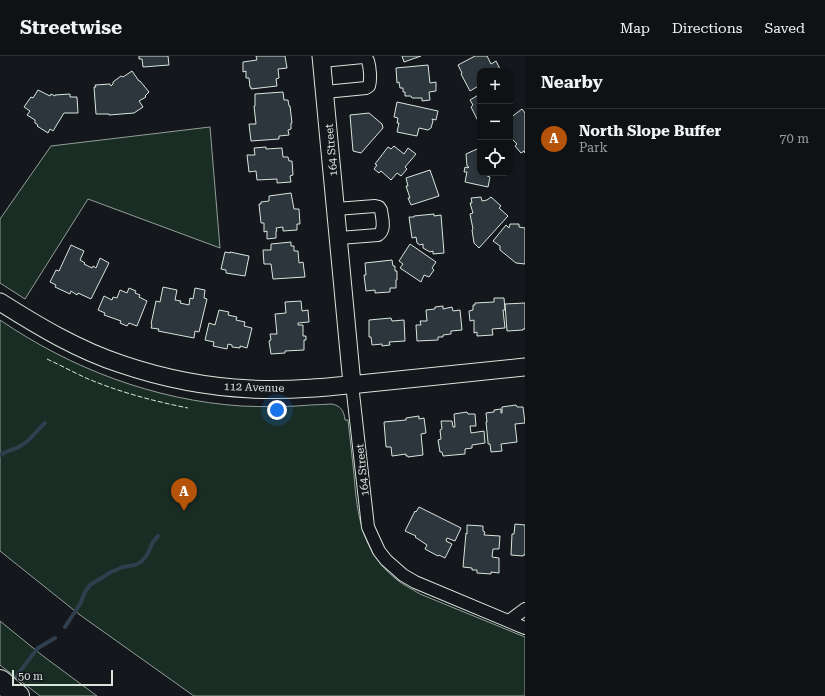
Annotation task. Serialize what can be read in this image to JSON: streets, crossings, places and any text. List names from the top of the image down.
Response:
{
  "streets": {
    "street": ["164 Street", "112 Avenue"]
  },
  "crossings": [
    ["164 Street", "112 Avenue"]
  ],
  "scale_bar": "50 m",
  "page": {
    "header": "Streetwise",
    "nav": ["Map", "Directions", "Saved"],
    "heading": "Nearby",
    "map_buttons": ["+", "−"],
    "list": [
      {
        "mark": "A",
        "name": "North Slope Buffer",
        "note": "Park",
        "value": "70 m"
      }
    ],
    "pins": "A",
    "scale": "50 m"
  }
}
